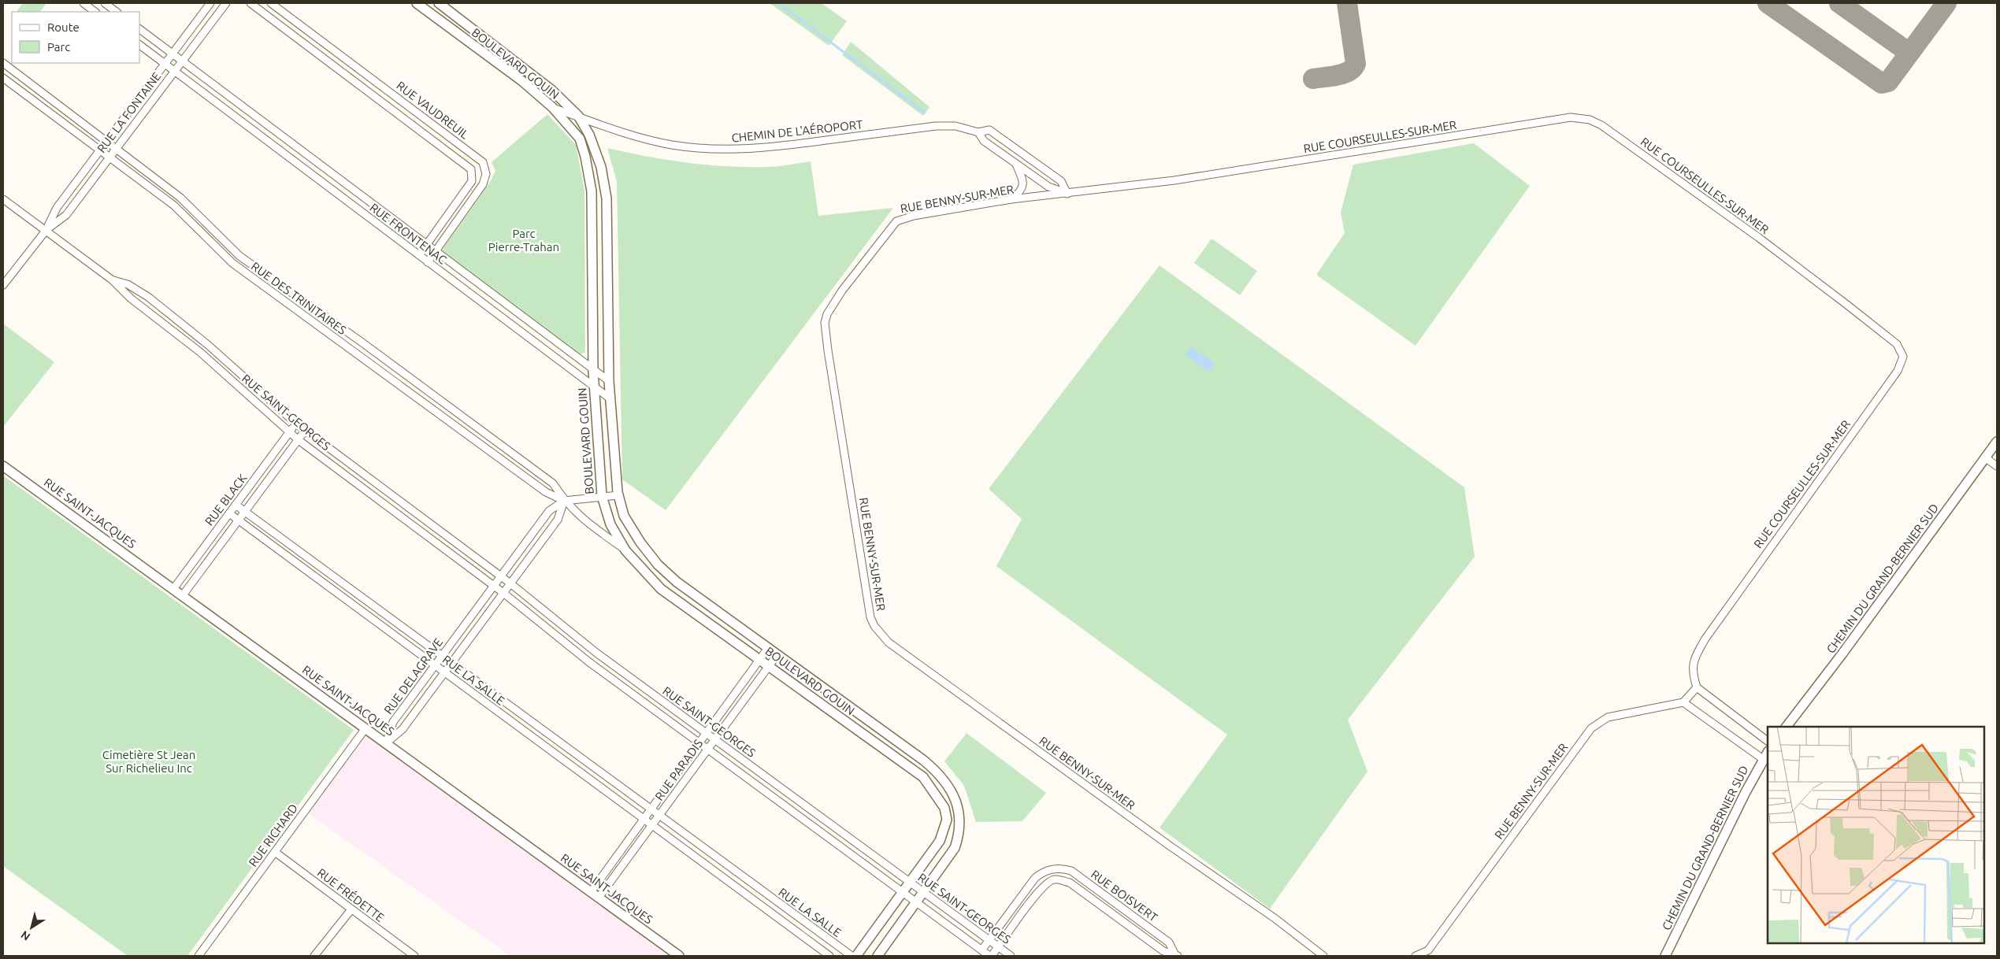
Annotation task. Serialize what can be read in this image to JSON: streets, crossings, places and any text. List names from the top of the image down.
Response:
{
  "streets": {
    "street": [
      "BOULEVARD GOUIN",
      "RUE VAUDREUIL",
      "RUE LA FONTAINE",
      "CHEMIN DE L'AÉROPORT",
      "RUE COURSEULLES-SUR-MER",
      "RUE BENNY-SUR-MER",
      "RUE FRONTENAC",
      "RUE DES TRINITAIRES",
      "RUE SAINT-GEORGES",
      "RUE BLACK",
      "RUE SAINT-JACQUES",
      "CHEMIN DU GRAND-BERNIER SUD",
      "RUE DELAGRAVE",
      "RUE LA SALLE",
      "RUE PARADIS",
      "RUE RICHARD",
      "RUE FRÉDETTE",
      "RUE BOISVERT"
    ]
  },
  "crossings": [
    ["BOULEVARD GOUIN", "CHEMIN DE L'AÉROPORT"],
    ["BOULEVARD GOUIN", "RUE FRONTENAC"],
    ["BOULEVARD GOUIN", "RUE DES TRINITAIRES"],
    ["BOULEVARD GOUIN", "RUE SAINT-GEORGES"],
    ["BOULEVARD GOUIN", "RUE DELAGRAVE"],
    ["BOULEVARD GOUIN", "RUE PARADIS"],
    ["RUE LA FONTAINE", "RUE FRONTENAC"],
    ["RUE LA FONTAINE", "RUE DES TRINITAIRES"],
    ["RUE LA FONTAINE", "RUE SAINT-GEORGES"],
    ["CHEMIN DE L'AÉROPORT", "RUE COURSEULLES-SUR-MER"],
    ["CHEMIN DE L'AÉROPORT", "RUE BENNY-SUR-MER"],
    ["RUE COURSEULLES-SUR-MER", "RUE BENNY-SUR-MER"],
    ["RUE DES TRINITAIRES", "RUE DELAGRAVE"],
    ["RUE SAINT-GEORGES", "RUE BLACK"],
    ["RUE SAINT-GEORGES", "RUE DELAGRAVE"],
    ["RUE SAINT-GEORGES", "RUE PARADIS"],
    ["RUE BLACK", "RUE SAINT-JACQUES"],
    ["RUE BLACK", "RUE LA SALLE"],
    ["RUE SAINT-JACQUES", "RUE DELAGRAVE"],
    ["RUE SAINT-JACQUES", "RUE PARADIS"],
    ["RUE SAINT-JACQUES", "RUE RICHARD"],
    ["RUE DELAGRAVE", "RUE LA SALLE"],
    ["RUE LA SALLE", "RUE PARADIS"],
    ["RUE RICHARD", "RUE FRÉDETTE"]
  ],
  "parks": ["Parc Pierre-Trahan", "Cimetière St Jean Sur Richelieu Inc"],
  "legend": ["Route", "Parc"],
  "north": "bottom left"
}
